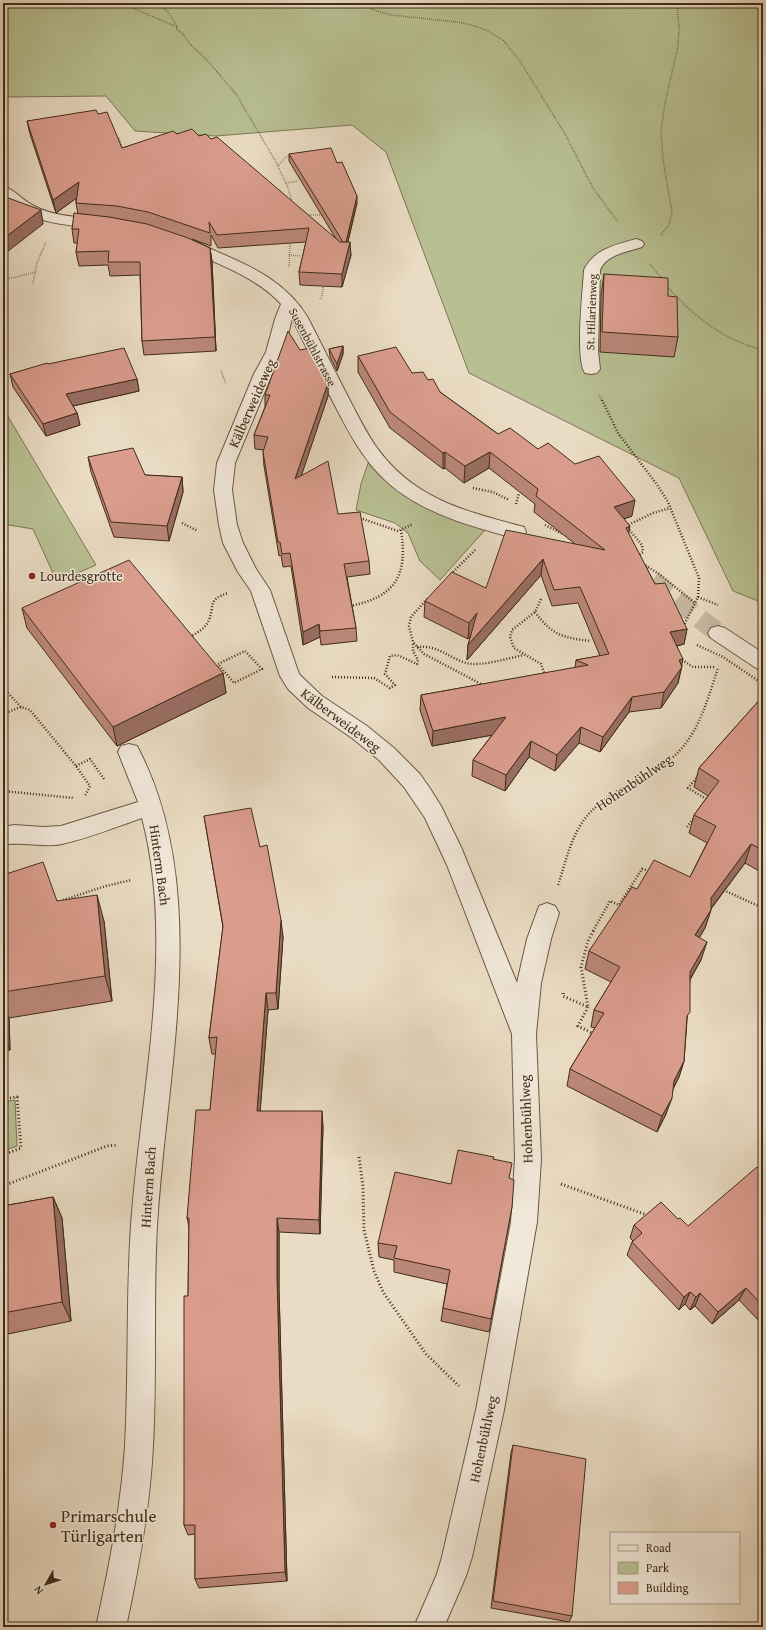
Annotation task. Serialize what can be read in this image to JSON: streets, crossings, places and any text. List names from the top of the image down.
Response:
{
  "streets": {
    "street": [
      "St. Hilarienweg",
      "Susenbühlstrasse",
      "Kälberweideweg",
      "Hohenbühlweg",
      "Hinterm Bach"
    ]
  },
  "crossings": [
    ["Susenbühlstrasse", "Kälberweideweg"],
    ["Kälberweideweg", "Hohenbühlweg"]
  ],
  "places": ["Lourdesgrotte", "Primarschule Türligarten"],
  "legend": ["Road", "Park", "Building"],
  "north": "bottom left"
}
